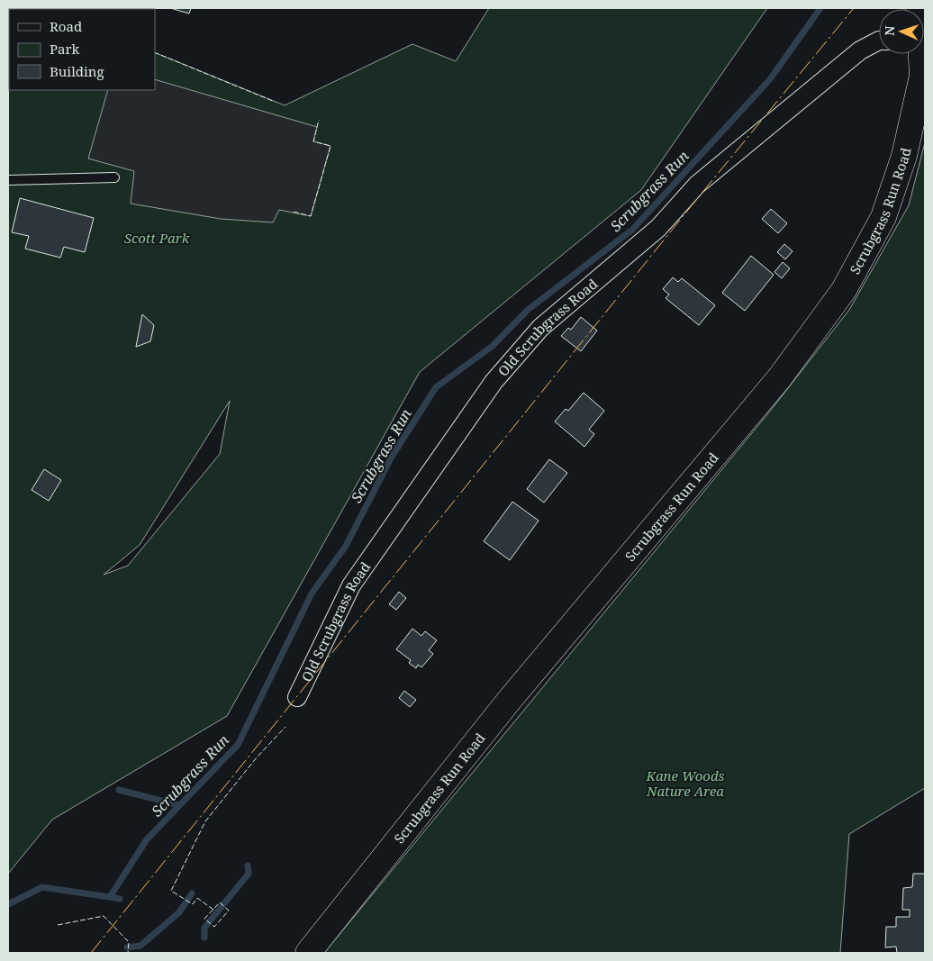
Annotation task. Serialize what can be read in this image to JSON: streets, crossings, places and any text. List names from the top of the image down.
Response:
{
  "streets": {
    "street": ["Scrubgrass Run Road", "Old Scrubgrass Road"]
  },
  "water": ["Scrubgrass Run"],
  "parks": ["Scott Park", "Kane Woods Nature Area"],
  "legend": ["Road", "Park", "Building"],
  "north": "left"
}
